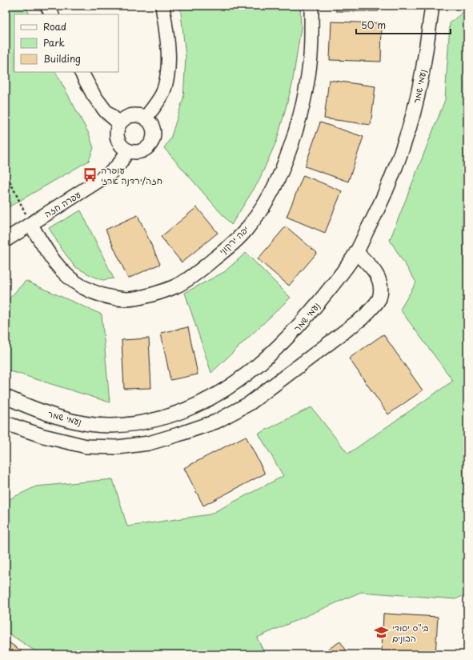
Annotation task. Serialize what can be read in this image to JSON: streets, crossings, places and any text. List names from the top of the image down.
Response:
{
  "streets": {
    "street": ["נעמי שמר", "עפרה חזה", "יפה ירקוני"]
  },
  "crossings": [
    ["עפרה חזה", "יפה ירקוני"]
  ],
  "places": {
    "bus stop": ["עופרה חזה/ירדנה ארזי"],
    "school or university": ["בי\"ס יסודי הבונים"]
  },
  "legend": ["Road", "Park", "Building"],
  "scale_bar": "50 m"
}
